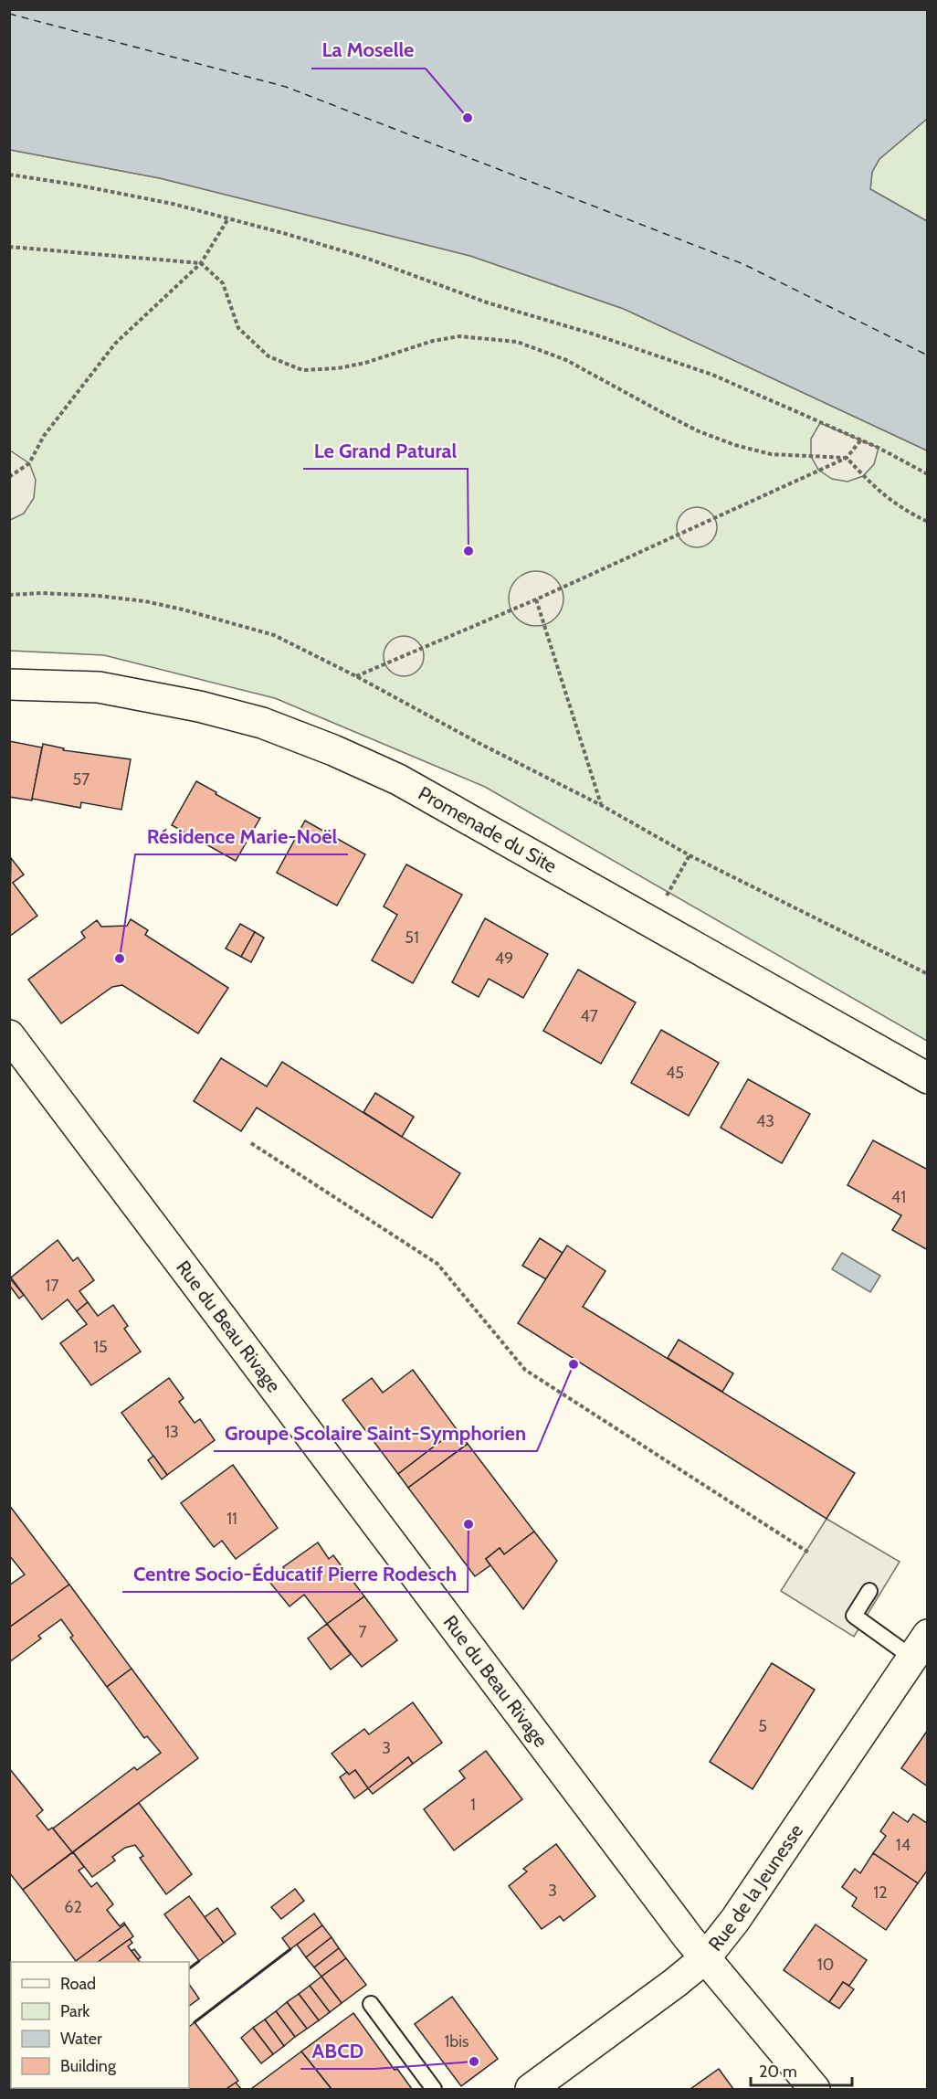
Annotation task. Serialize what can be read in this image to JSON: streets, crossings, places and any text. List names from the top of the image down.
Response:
{
  "streets": {
    "street": ["Promenade du Site", "Rue du Beau Rivage", "Rue de la Jeunesse"]
  },
  "crossings": [
    ["Rue du Beau Rivage", "Rue de la Jeunesse"]
  ],
  "places": [
    "La Moselle",
    "Le Grand Patural",
    "Résidence Marie-Noël",
    "Groupe Scolaire Saint-Symphorien",
    "Centre Socio-Éducatif Pierre Rodesch",
    "ABCD"
  ],
  "house_numbers": [
    "57",
    "51",
    "49",
    "47",
    "45",
    "43",
    "41",
    "17",
    "15",
    "13",
    "11",
    "7",
    "5",
    "3",
    "1",
    "14",
    "3",
    "12",
    "62",
    "10",
    "1bis"
  ],
  "legend": [
    "Road",
    "Park",
    "Water",
    "Building"
  ],
  "scale_bar": "20 m"
}
